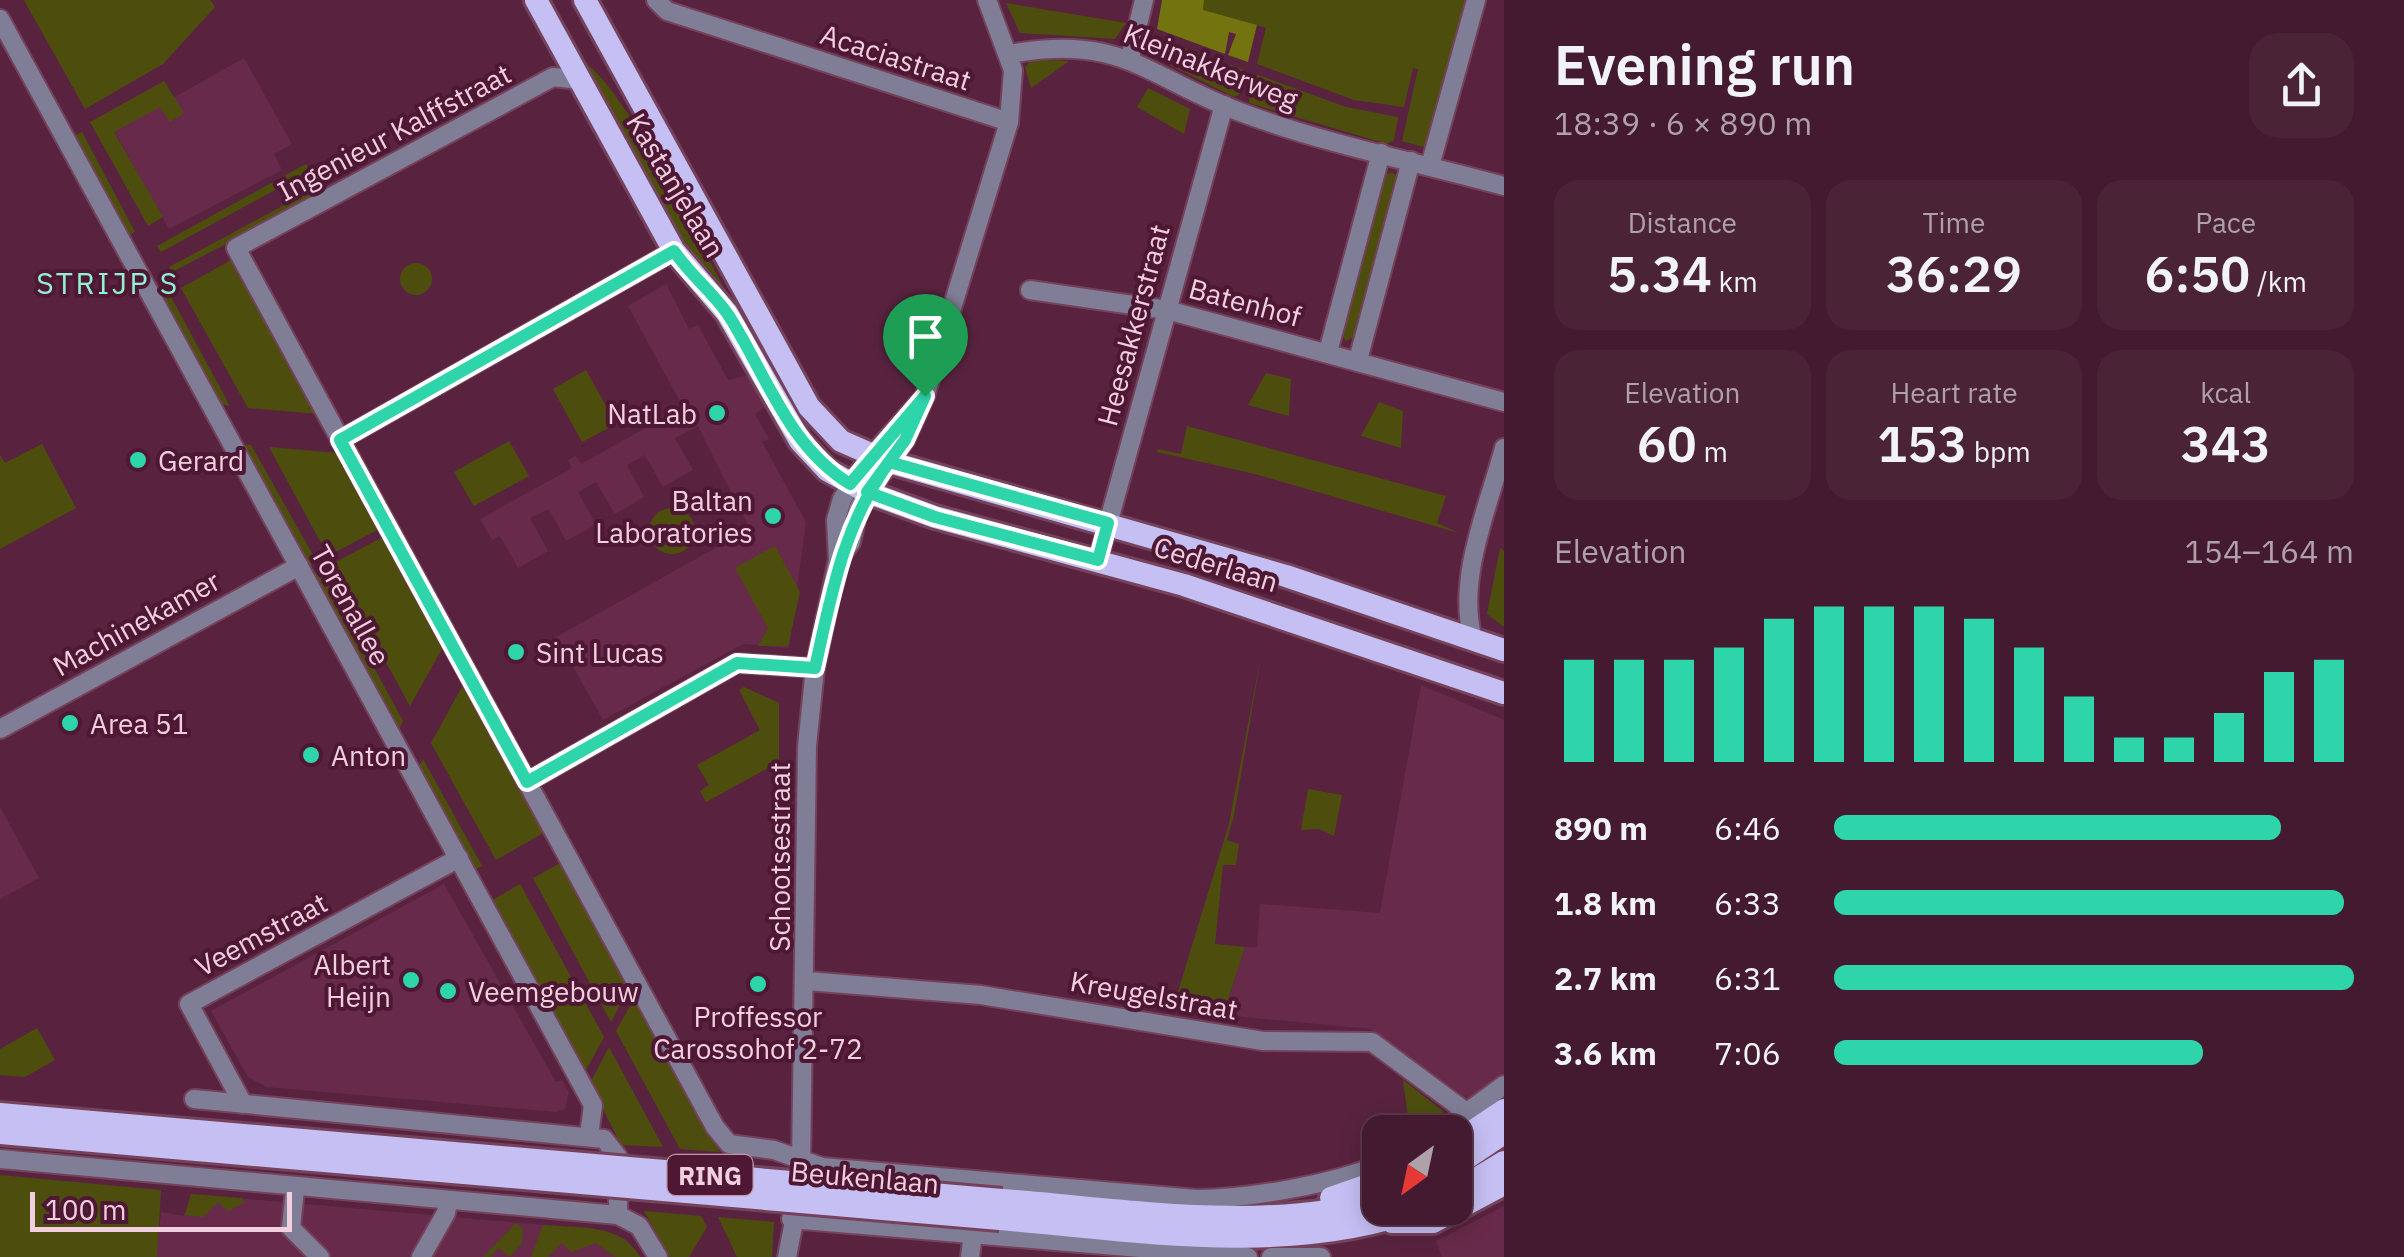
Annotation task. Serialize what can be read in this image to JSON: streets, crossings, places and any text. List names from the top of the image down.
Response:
{
  "streets": {
    "main road": [
      "Kastanjelaan",
      "Cederlaan",
      "RING",
      "Beukenlaan"
    ],
    "street": [
      "Acaciastraat",
      "Kleinakkerweg",
      "Ingenieur Kalffstraat",
      "Batenhof",
      "Heesakkerstraat",
      "Torenallee",
      "Machinekamer",
      "Schootsestraat",
      "Veemstraat",
      "Kreugelstraat"
    ]
  },
  "crossings": [
    ["Acaciastraat", "Schootsestraat"],
    ["Kleinakkerweg", "Batenhof"],
    ["Kleinakkerweg", "Heesakkerstraat"],
    ["Kleinakkerweg", "Schootsestraat"],
    ["Ingenieur Kalffstraat", "Kastanjelaan"],
    ["Kastanjelaan", "Cederlaan"],
    ["Kastanjelaan", "Schootsestraat"],
    ["Batenhof", "Heesakkerstraat"],
    ["Heesakkerstraat", "Cederlaan"],
    ["Cederlaan", "Schootsestraat"],
    ["Torenallee", "Machinekamer"],
    ["Torenallee", "Veemstraat"],
    ["Schootsestraat", "Kreugelstraat"],
    ["Schootsestraat", "Beukenlaan"]
  ],
  "districts": ["STRIJP S"],
  "places": [
    "NatLab",
    "Gerard",
    "Baltan Laboratories",
    "Sint Lucas",
    "Area 51",
    "Anton",
    "Albert Heijn",
    "Proffessor Carossohof 2-72",
    "Veemgebouw"
  ],
  "scale_bar": "100 m",
  "north": "bottom left",
  "page": {
    "heading": ["Evening run", "18:39 · 6 × 890 m"],
    "stats": [
      ["Distance", "5.34 km"],
      ["Time", "36:29"],
      ["Pace", "6:50 /km"],
      ["Elevation", "60 m"],
      ["Heart rate", "153 bpm"],
      ["kcal", "343"]
    ],
    "chart": ["Elevation", "154–164 m"],
    "list": [
      {
        "name": "890 m",
        "note": "6:46"
      },
      {
        "name": "1.8 km",
        "note": "6:33"
      },
      {
        "name": "2.7 km",
        "note": "6:31"
      },
      {
        "name": "3.6 km",
        "note": "7:06"
      }
    ],
    "scale": "100 m"
  }
}
